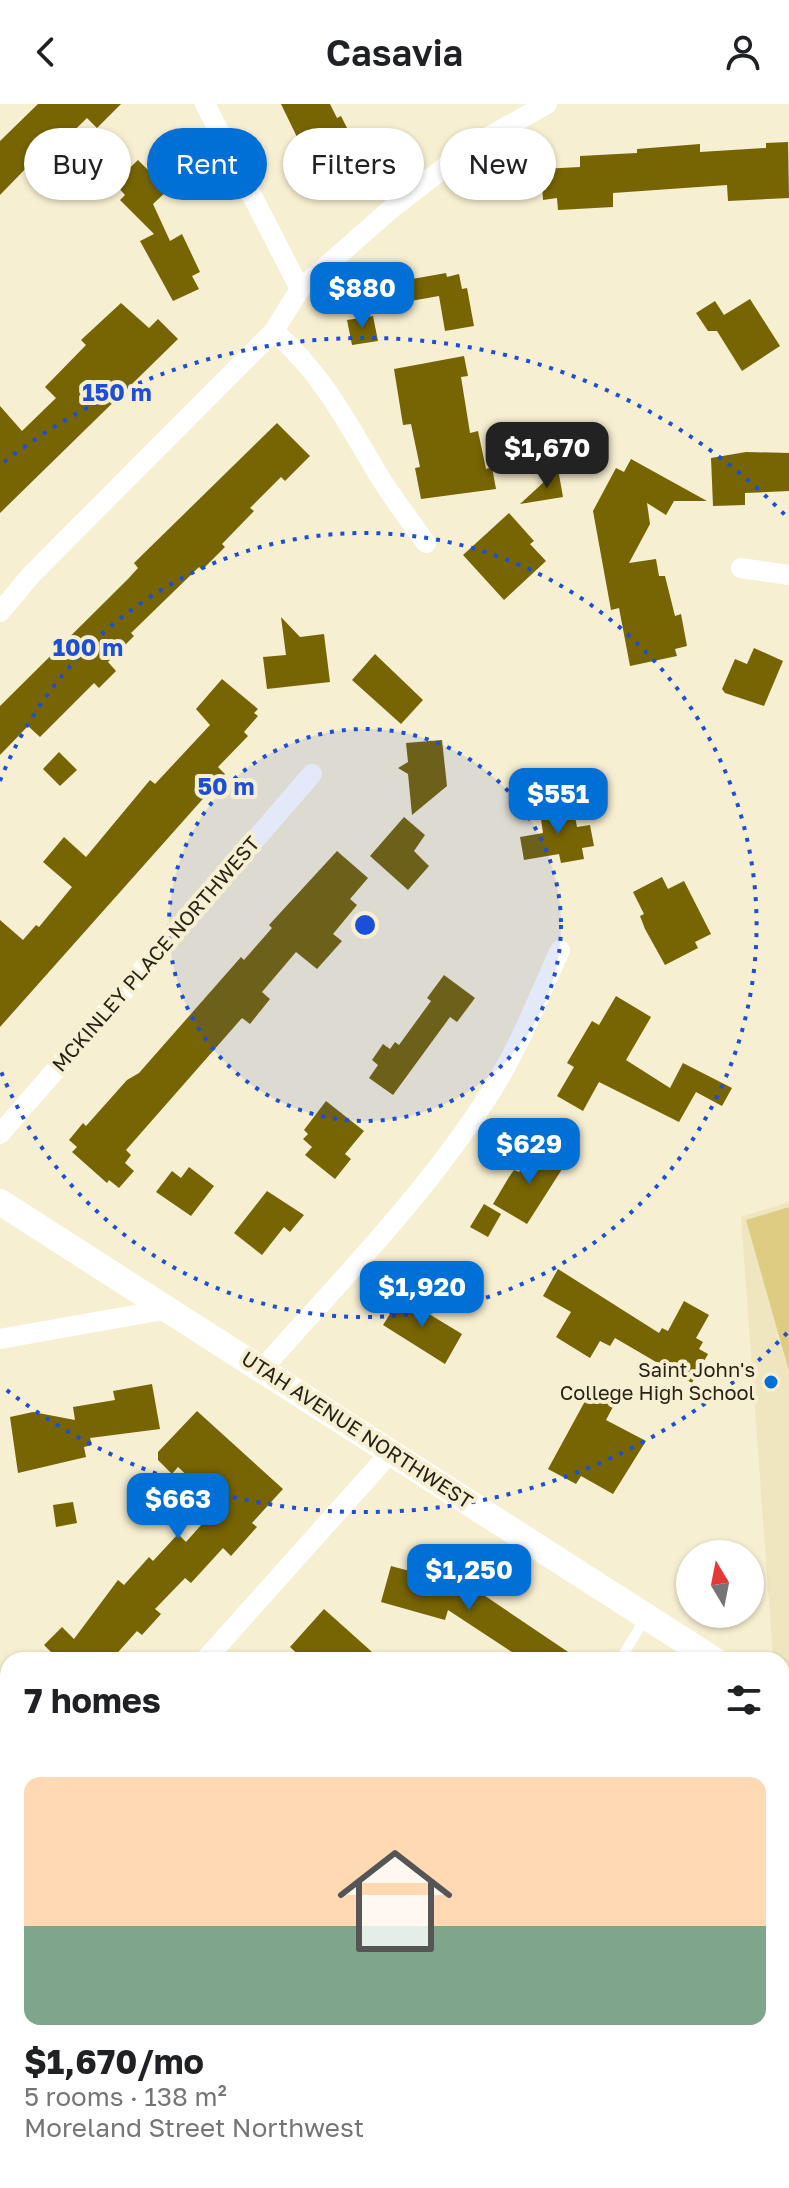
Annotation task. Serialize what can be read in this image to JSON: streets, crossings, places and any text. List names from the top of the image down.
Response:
{
  "streets": {
    "street": ["MCKINLEY PLACE NORTHWEST", "UTAH AVENUE NORTHWEST"]
  },
  "places": ["Saint John's College High School"],
  "north": "top",
  "page": {
    "header": "Casavia",
    "chip": [
      "Buy",
      "Rent",
      "Filters",
      "New"
    ],
    "price": [
      "$880",
      "$1,670",
      "$551",
      "$629",
      "$1,920",
      "$663",
      "$1,250"
    ],
    "heading": "7 homes",
    "list": [
      {
        "name": "$1,670/mo",
        "note": "5 rooms · 138 m² · Moreland Street Northwest"
      }
    ]
  },
  "rings": ["150 m", "100 m", "50 m"]
}
